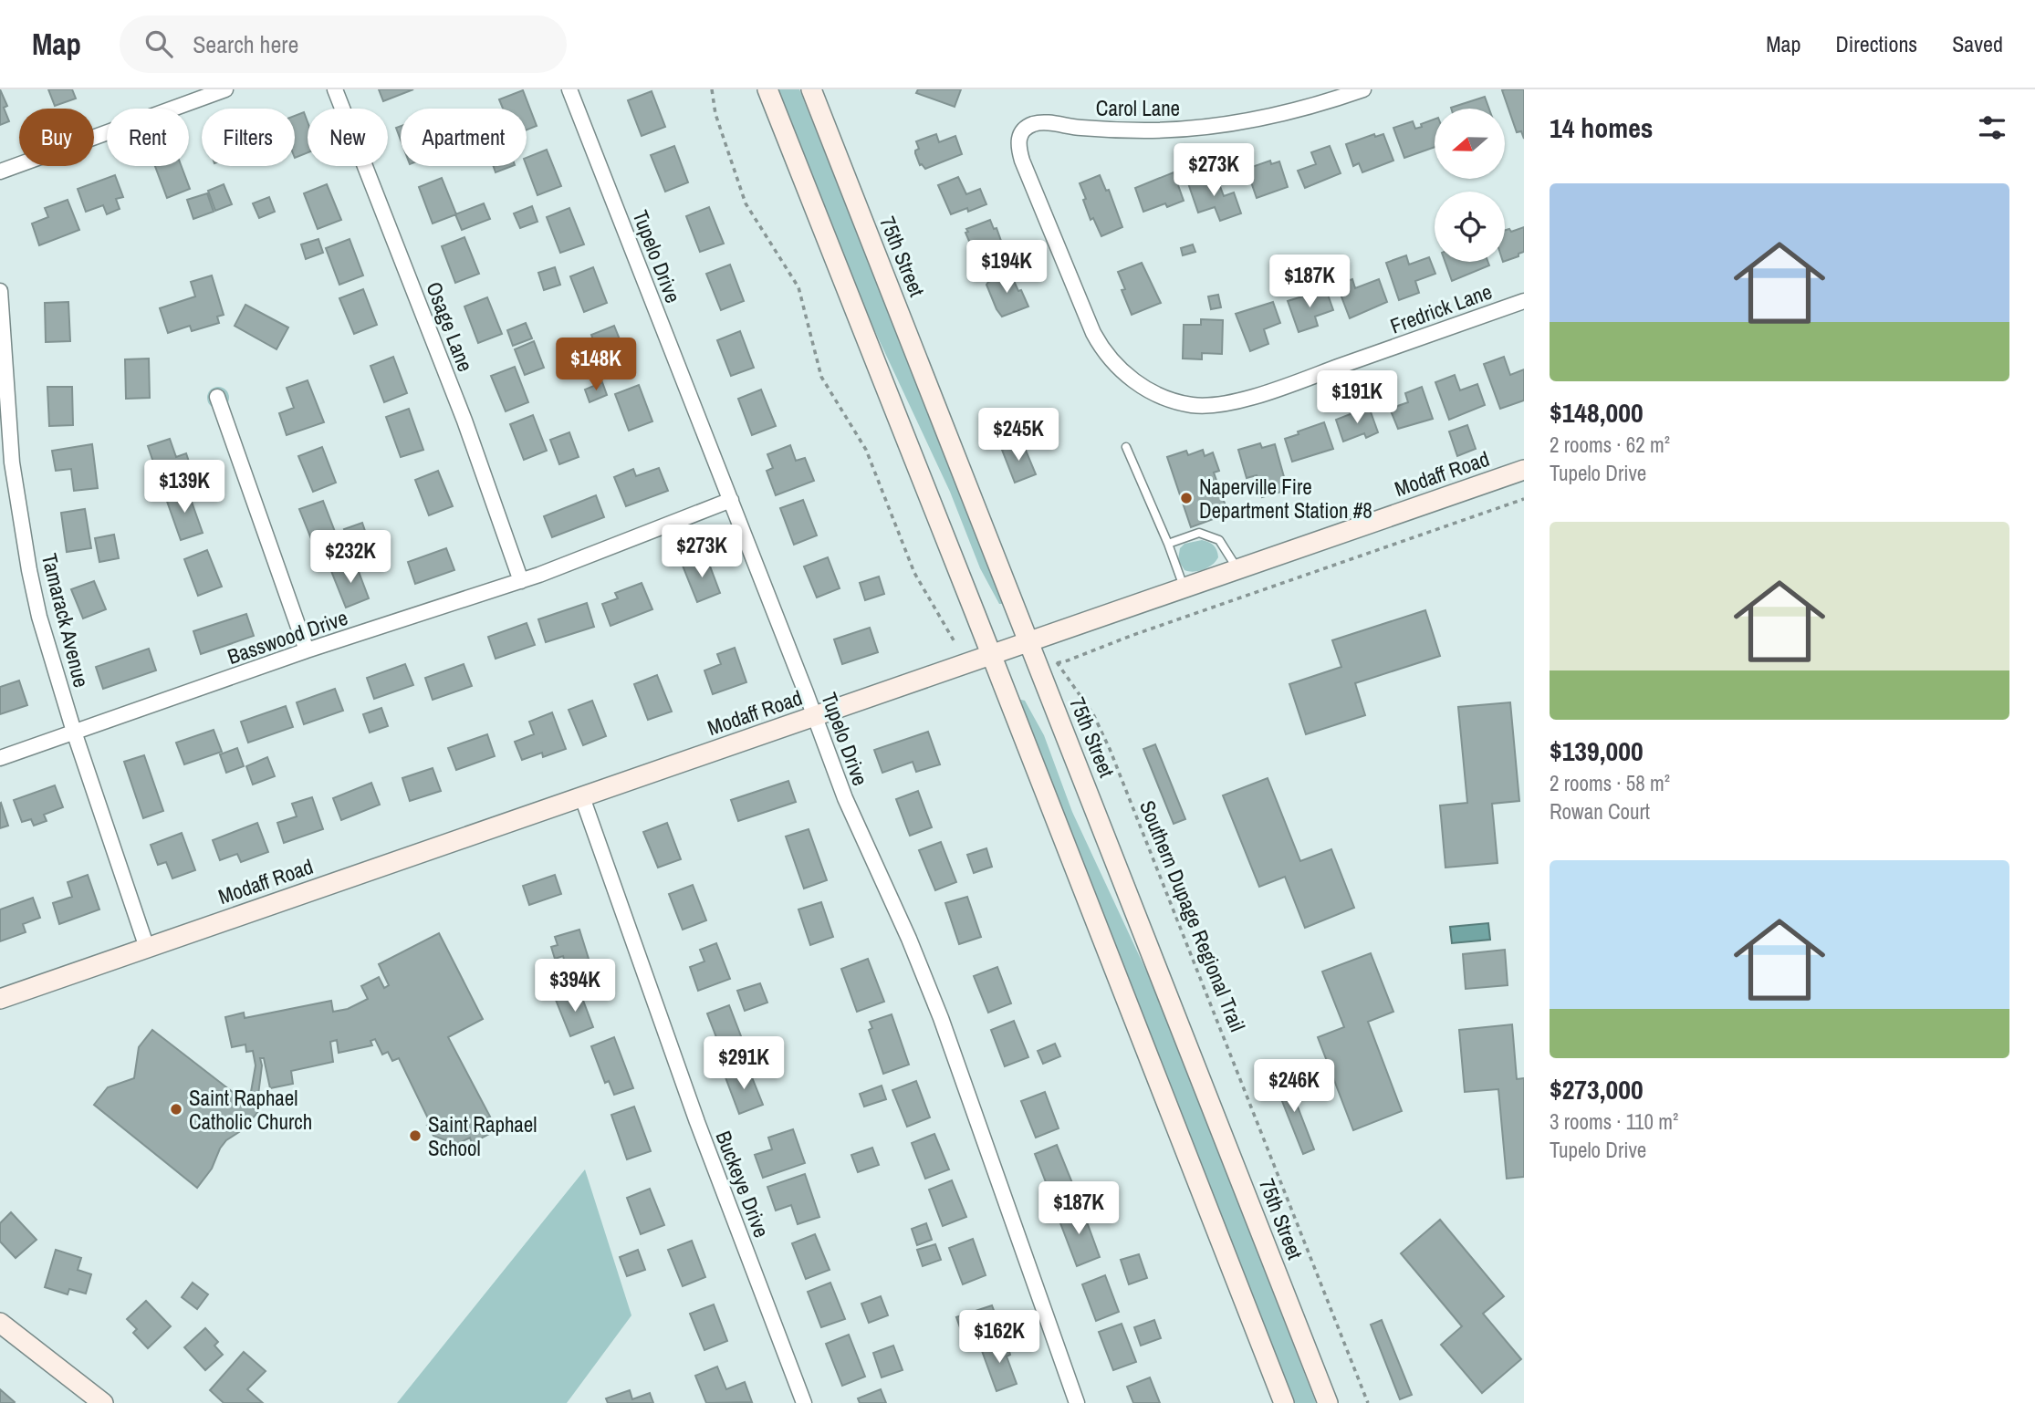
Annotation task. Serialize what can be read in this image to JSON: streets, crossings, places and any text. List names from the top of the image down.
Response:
{
  "streets": {
    "main road": ["75th Street", "Modaff Road"],
    "street": [
      "Carol Lane",
      "Tupelo Drive",
      "Fredrick Lane",
      "Osage Lane",
      "Tamarack Avenue",
      "Basswood Drive",
      "Buckeye Drive"
    ],
    "path": ["Southern Dupage Regional Trail"]
  },
  "crossings": [
    ["Carol Lane", "Fredrick Lane"],
    ["Tupelo Drive", "Modaff Road"],
    ["Tupelo Drive", "Basswood Drive"],
    ["75th Street", "Modaff Road"],
    ["Osage Lane", "Basswood Drive"],
    ["Modaff Road", "Tamarack Avenue"],
    ["Modaff Road", "Buckeye Drive"],
    ["Tamarack Avenue", "Basswood Drive"]
  ],
  "places": ["Naperville Fire Department Station #8", "Saint Raphael Catholic Church", "Saint Raphael School"],
  "north": "left",
  "page": {
    "header": "Map",
    "search": "Search here",
    "nav": ["Map", "Directions", "Saved"],
    "heading": "14 homes",
    "chip": [
      "Buy",
      "Rent",
      "Filters",
      "New",
      "Apartment"
    ],
    "price": [
      "$273K",
      "$194K",
      "$187K",
      "$148K",
      "$191K",
      "$245K",
      "$139K",
      "$273K",
      "$232K",
      "$394K",
      "$291K",
      "$246K",
      "$187K",
      "$162K"
    ],
    "list": [
      {
        "name": "$148,000",
        "note": "2 rooms · 62 m² · Tupelo Drive"
      },
      {
        "name": "$139,000",
        "note": "2 rooms · 58 m² · Rowan Court"
      },
      {
        "name": "$273,000",
        "note": "3 rooms · 110 m² · Tupelo Drive"
      }
    ]
  }
}
